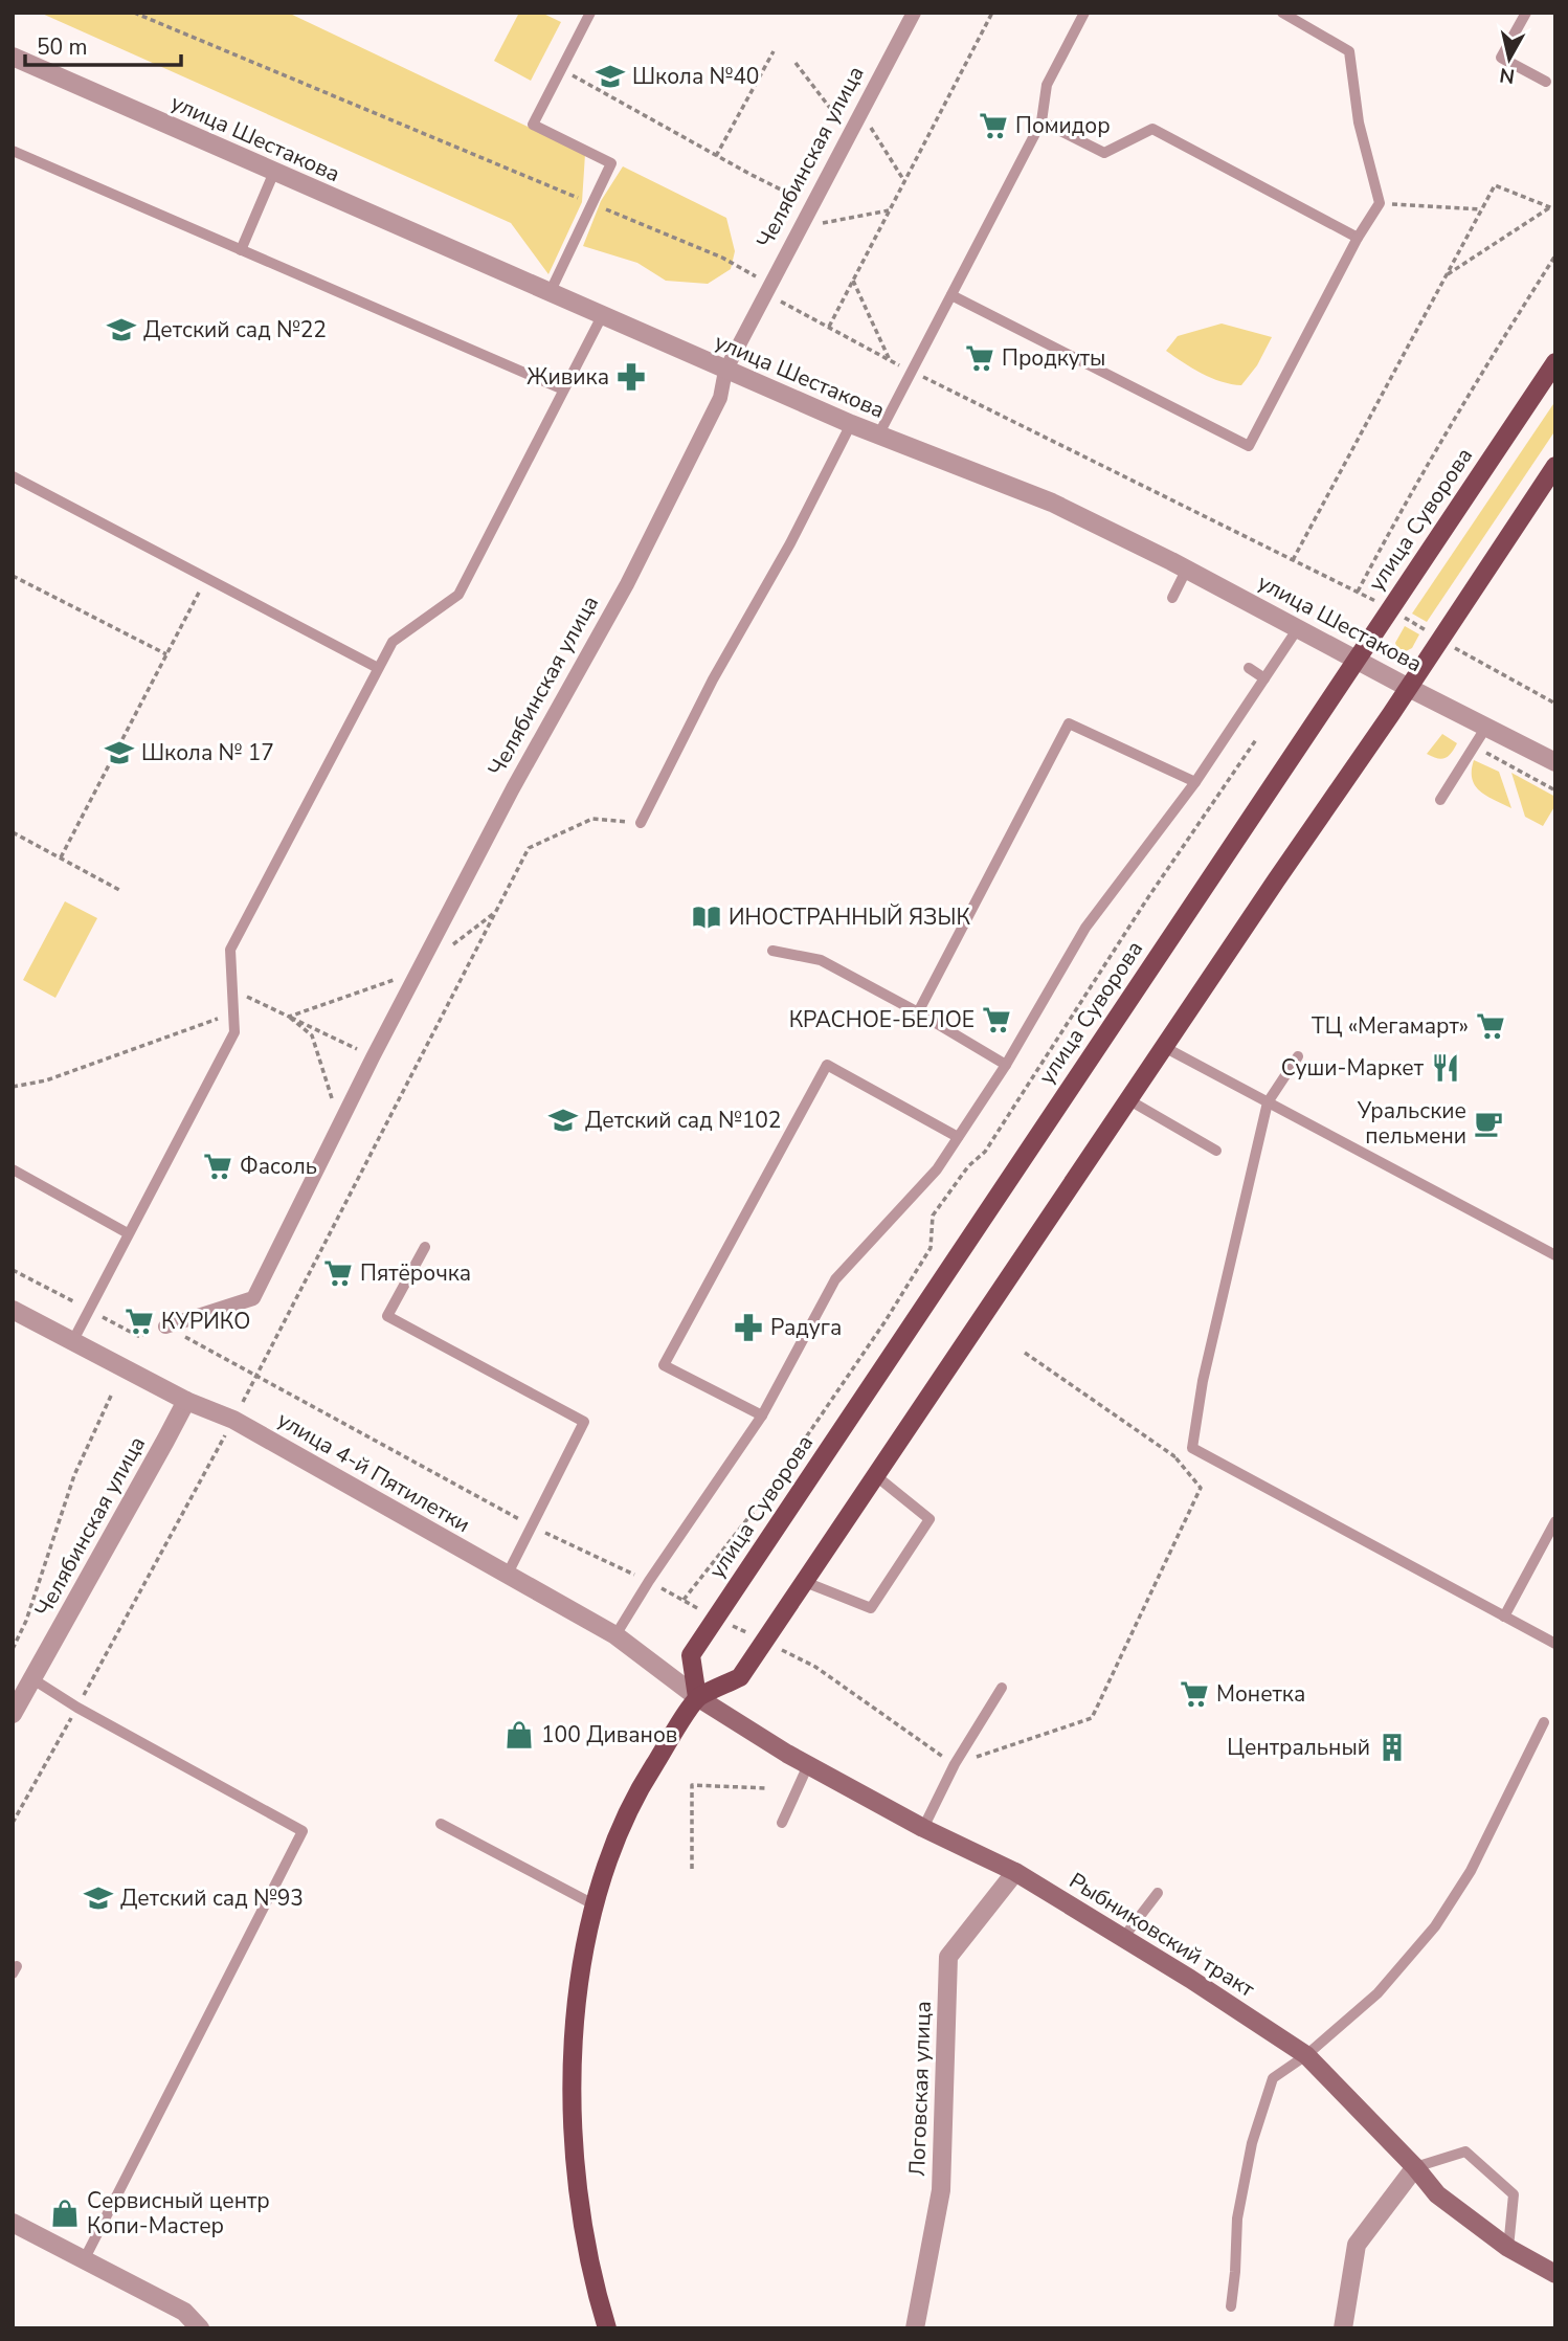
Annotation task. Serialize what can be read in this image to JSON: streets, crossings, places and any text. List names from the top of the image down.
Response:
{
  "streets": {
    "main road": ["улица Суворова", "Рыбниковский тракт"],
    "street": [
      "улица Шестакова",
      "Челябинская улица",
      "улица 4-й Пятилетки",
      "Логовская улица"
    ]
  },
  "crossings": [
    ["улица Шестакова", "Челябинская улица"],
    ["улица Шестакова", "улица Суворова"],
    ["Челябинская улица", "улица 4-й Пятилетки"],
    ["улица Суворова", "улица 4-й Пятилетки"],
    ["улица Суворова", "Рыбниковский тракт"],
    ["улица 4-й Пятилетки", "Рыбниковский тракт"],
    ["Рыбниковский тракт", "Логовская улица"]
  ],
  "places": {
    "school or university": [
      "Школа №40",
      "Детский сад №22",
      "Школа № 17",
      "Детский сад №102",
      "Детский сад №93"
    ],
    "supermarket": [
      "Помидор",
      "Продкуты",
      "КРАСНОЕ-БЕЛОЕ",
      "ТЦ «Мегамарт»",
      "Фасоль",
      "Пятёрочка",
      "КУРИКО",
      "Монетка"
    ],
    "pharmacy": ["Живика", "Радуга"],
    "library": ["ИНОСТРАННЫЙ ЯЗЫК"],
    "restaurant": ["Суши-Маркет"],
    "cafe": ["Уральские пельмени"],
    "shop": ["100 Диванов", "Сервисный центр Копи-Мастер"],
    "building": ["Центральный"]
  },
  "scale_bar": "50 m",
  "north": "bottom"
}
